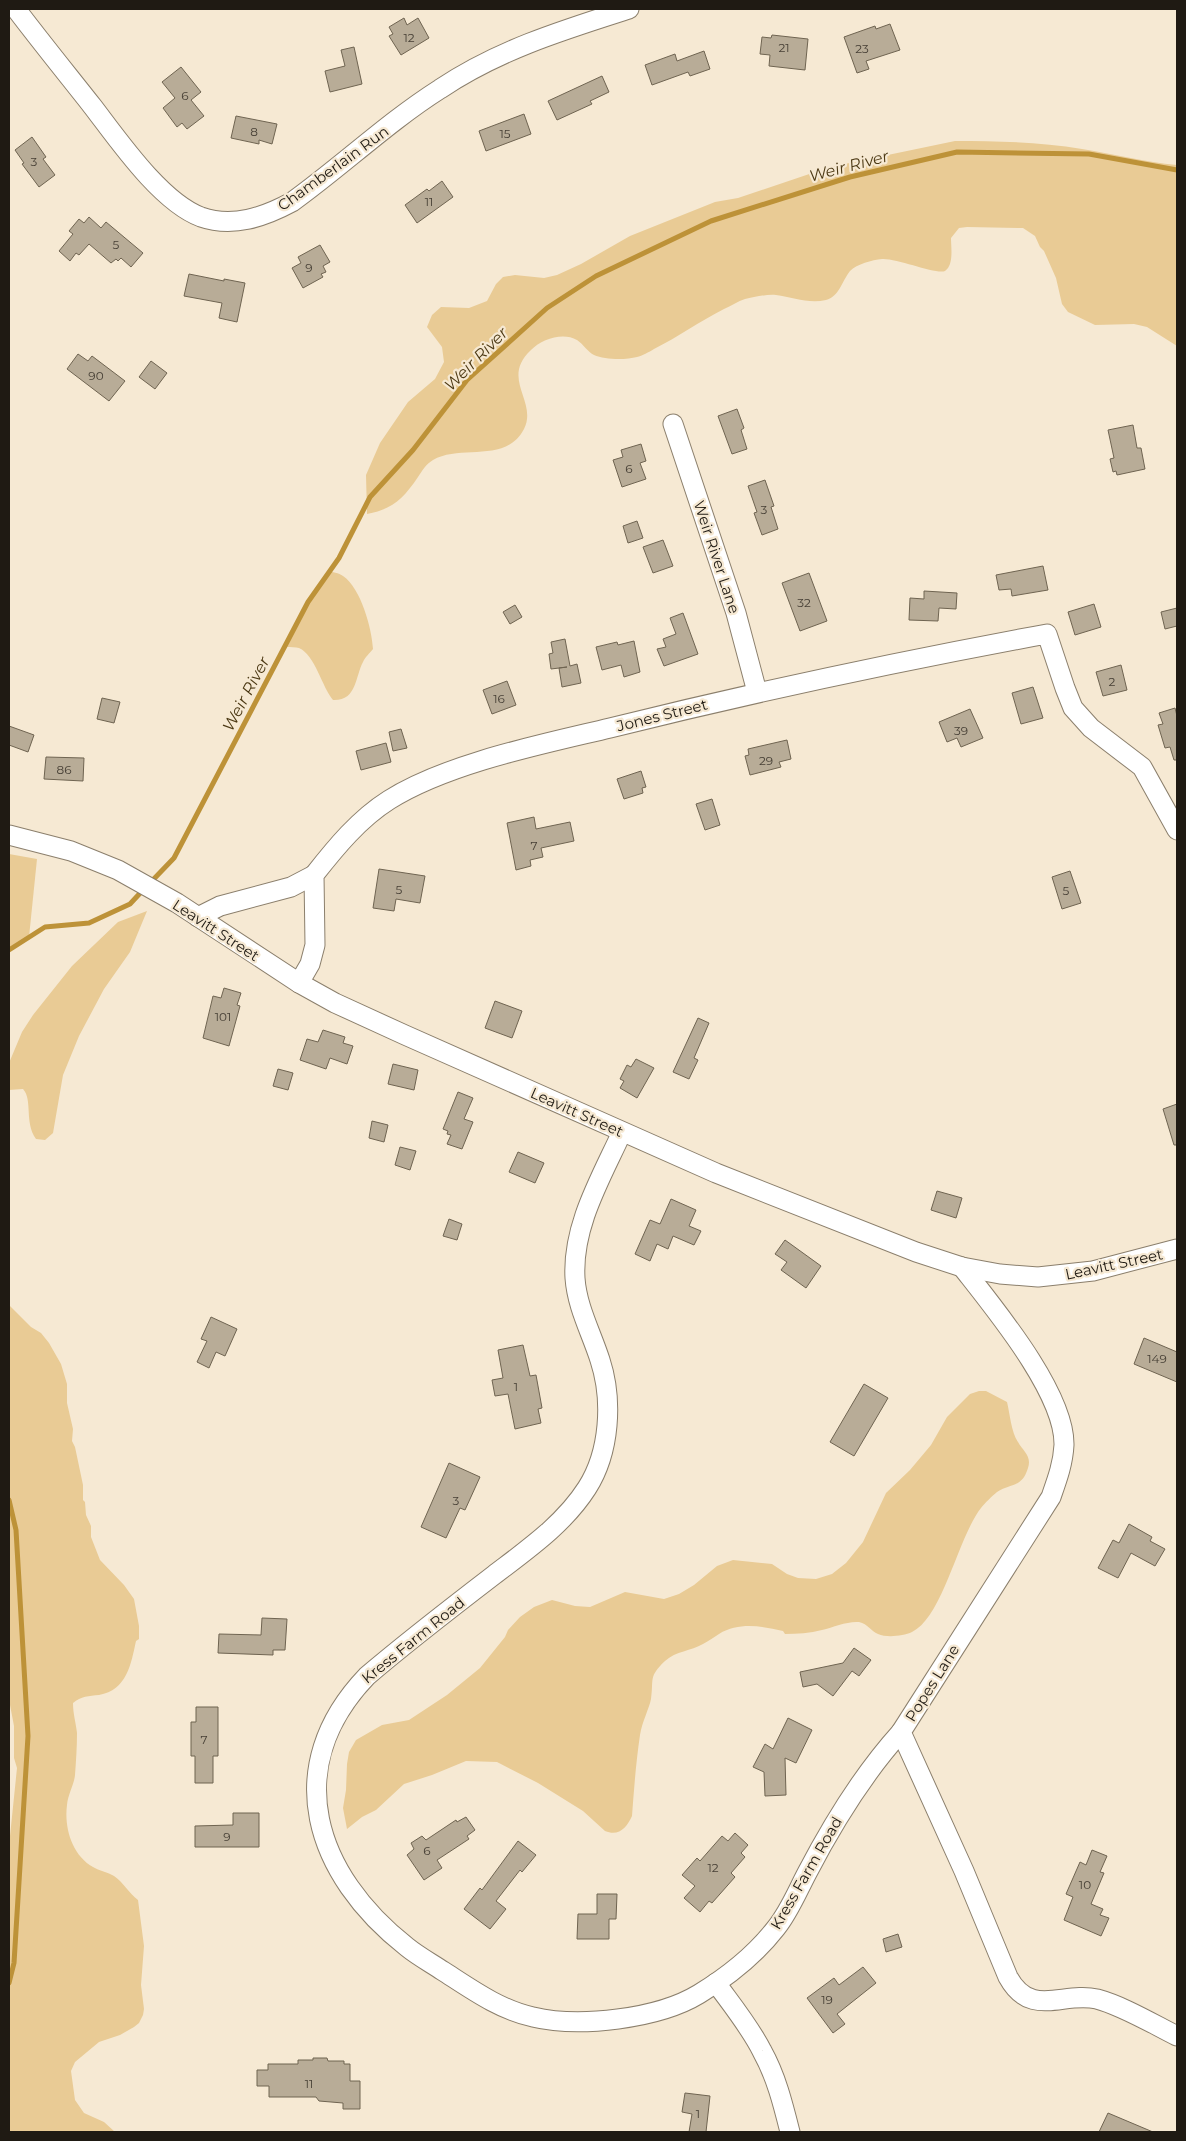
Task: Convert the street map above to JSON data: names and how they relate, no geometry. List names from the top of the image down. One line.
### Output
{"streets":{"street":["Chamberlain Run","Weir River Lane","Jones Street","Leavitt Street","Kress Farm Road","Popes Lane"]},"crossings":[["Weir River Lane","Jones Street"],["Jones Street","Leavitt Street"],["Leavitt Street","Kress Farm Road"],["Leavitt Street","Popes Lane"],["Kress Farm Road","Popes Lane"]],"water":["Weir River"],"house_numbers":["12","21","23","6","8","15","3","11","5","9","90","6","3","32","2","16","39","29","86","7","5","5","101","149","1","3","7","9","6","12","10","19","11","1"]}
